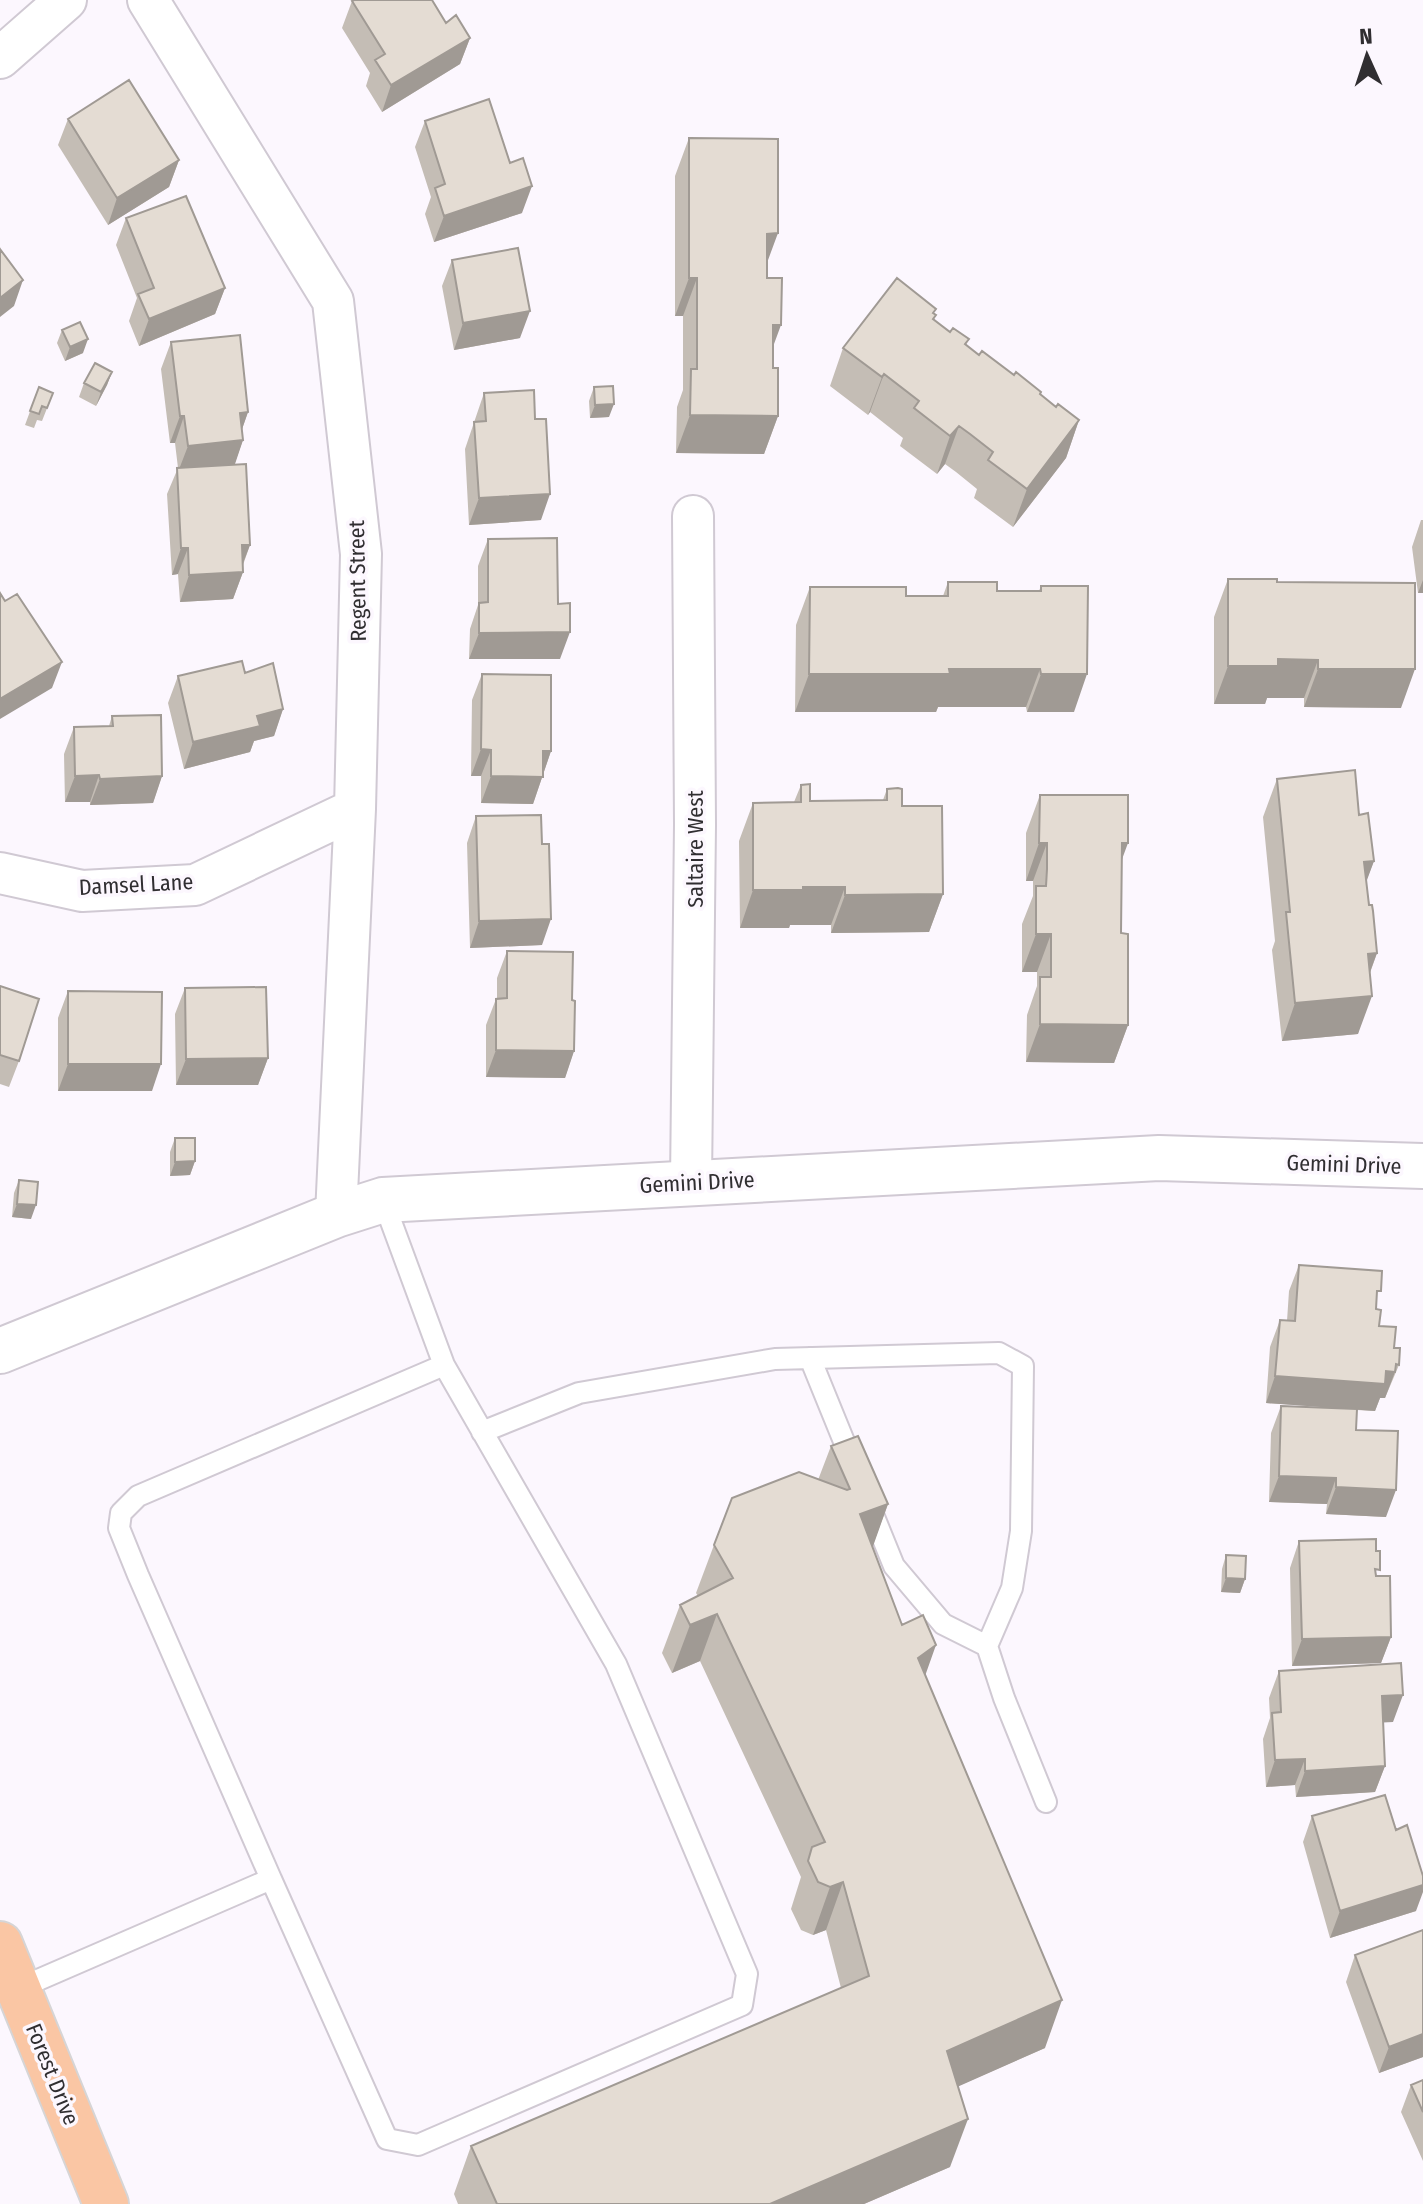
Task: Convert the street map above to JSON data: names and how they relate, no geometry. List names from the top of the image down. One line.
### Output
{"streets":{"main road":["Forest Drive"],"street":["Regent Street","Saltaire West","Damsel Lane","Gemini Drive"]},"crossings":[["Regent Street","Damsel Lane"],["Regent Street","Gemini Drive"],["Saltaire West","Gemini Drive"]],"north":"top"}
